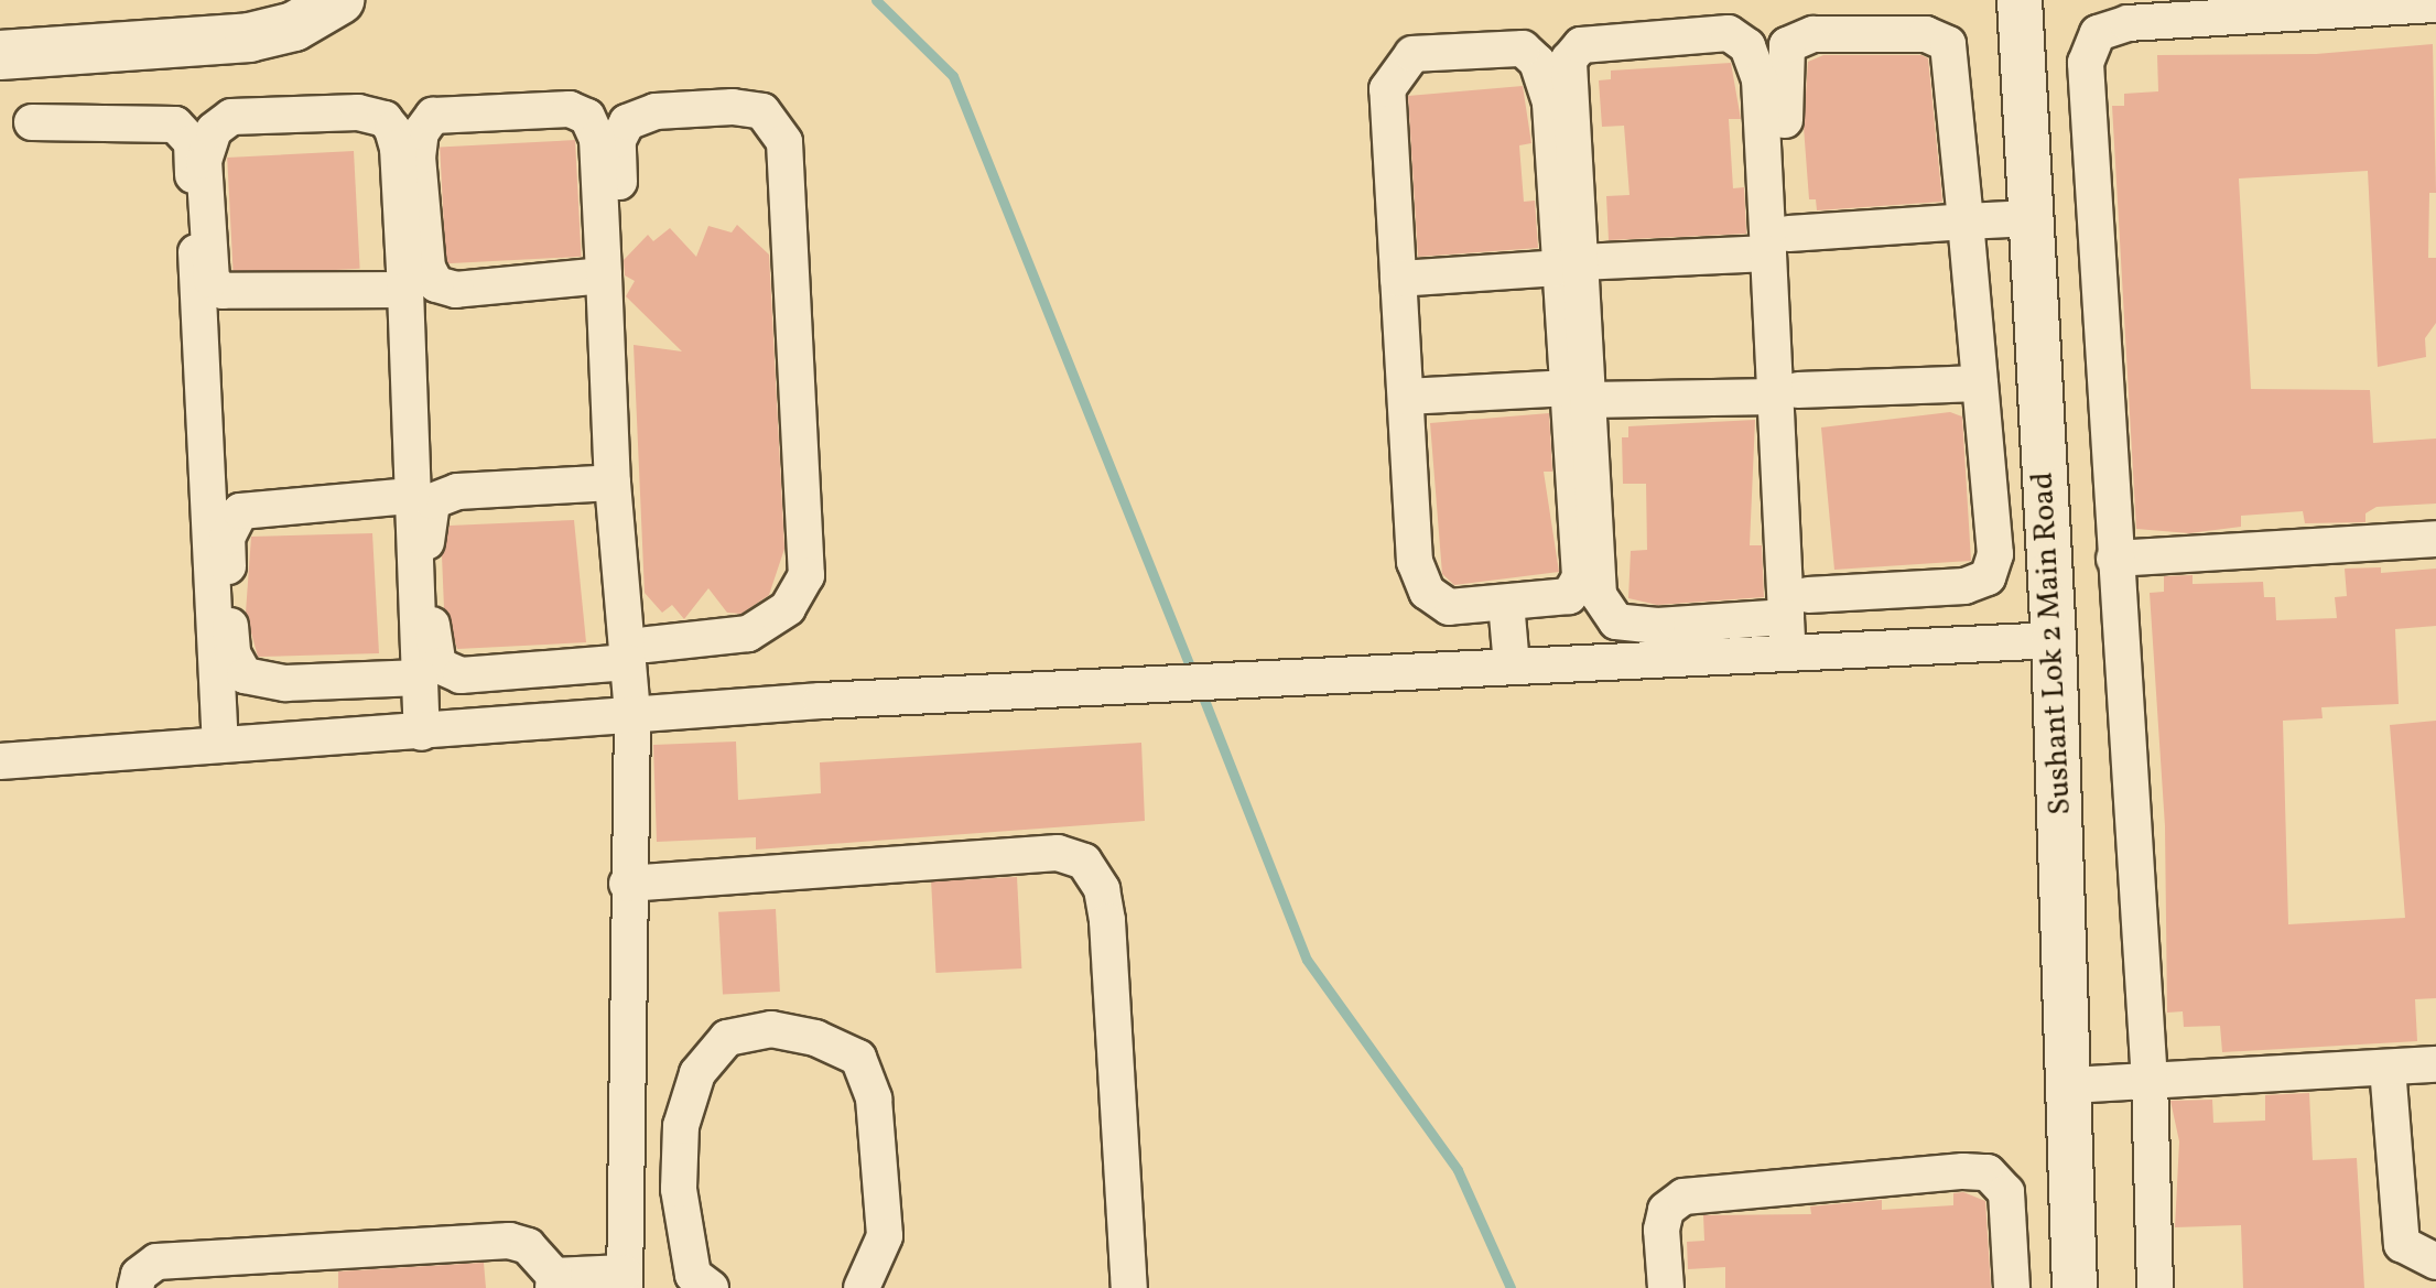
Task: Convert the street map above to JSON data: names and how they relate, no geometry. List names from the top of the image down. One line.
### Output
{"streets":{"street":["Sushant Lok 2 Main Road"]}}
